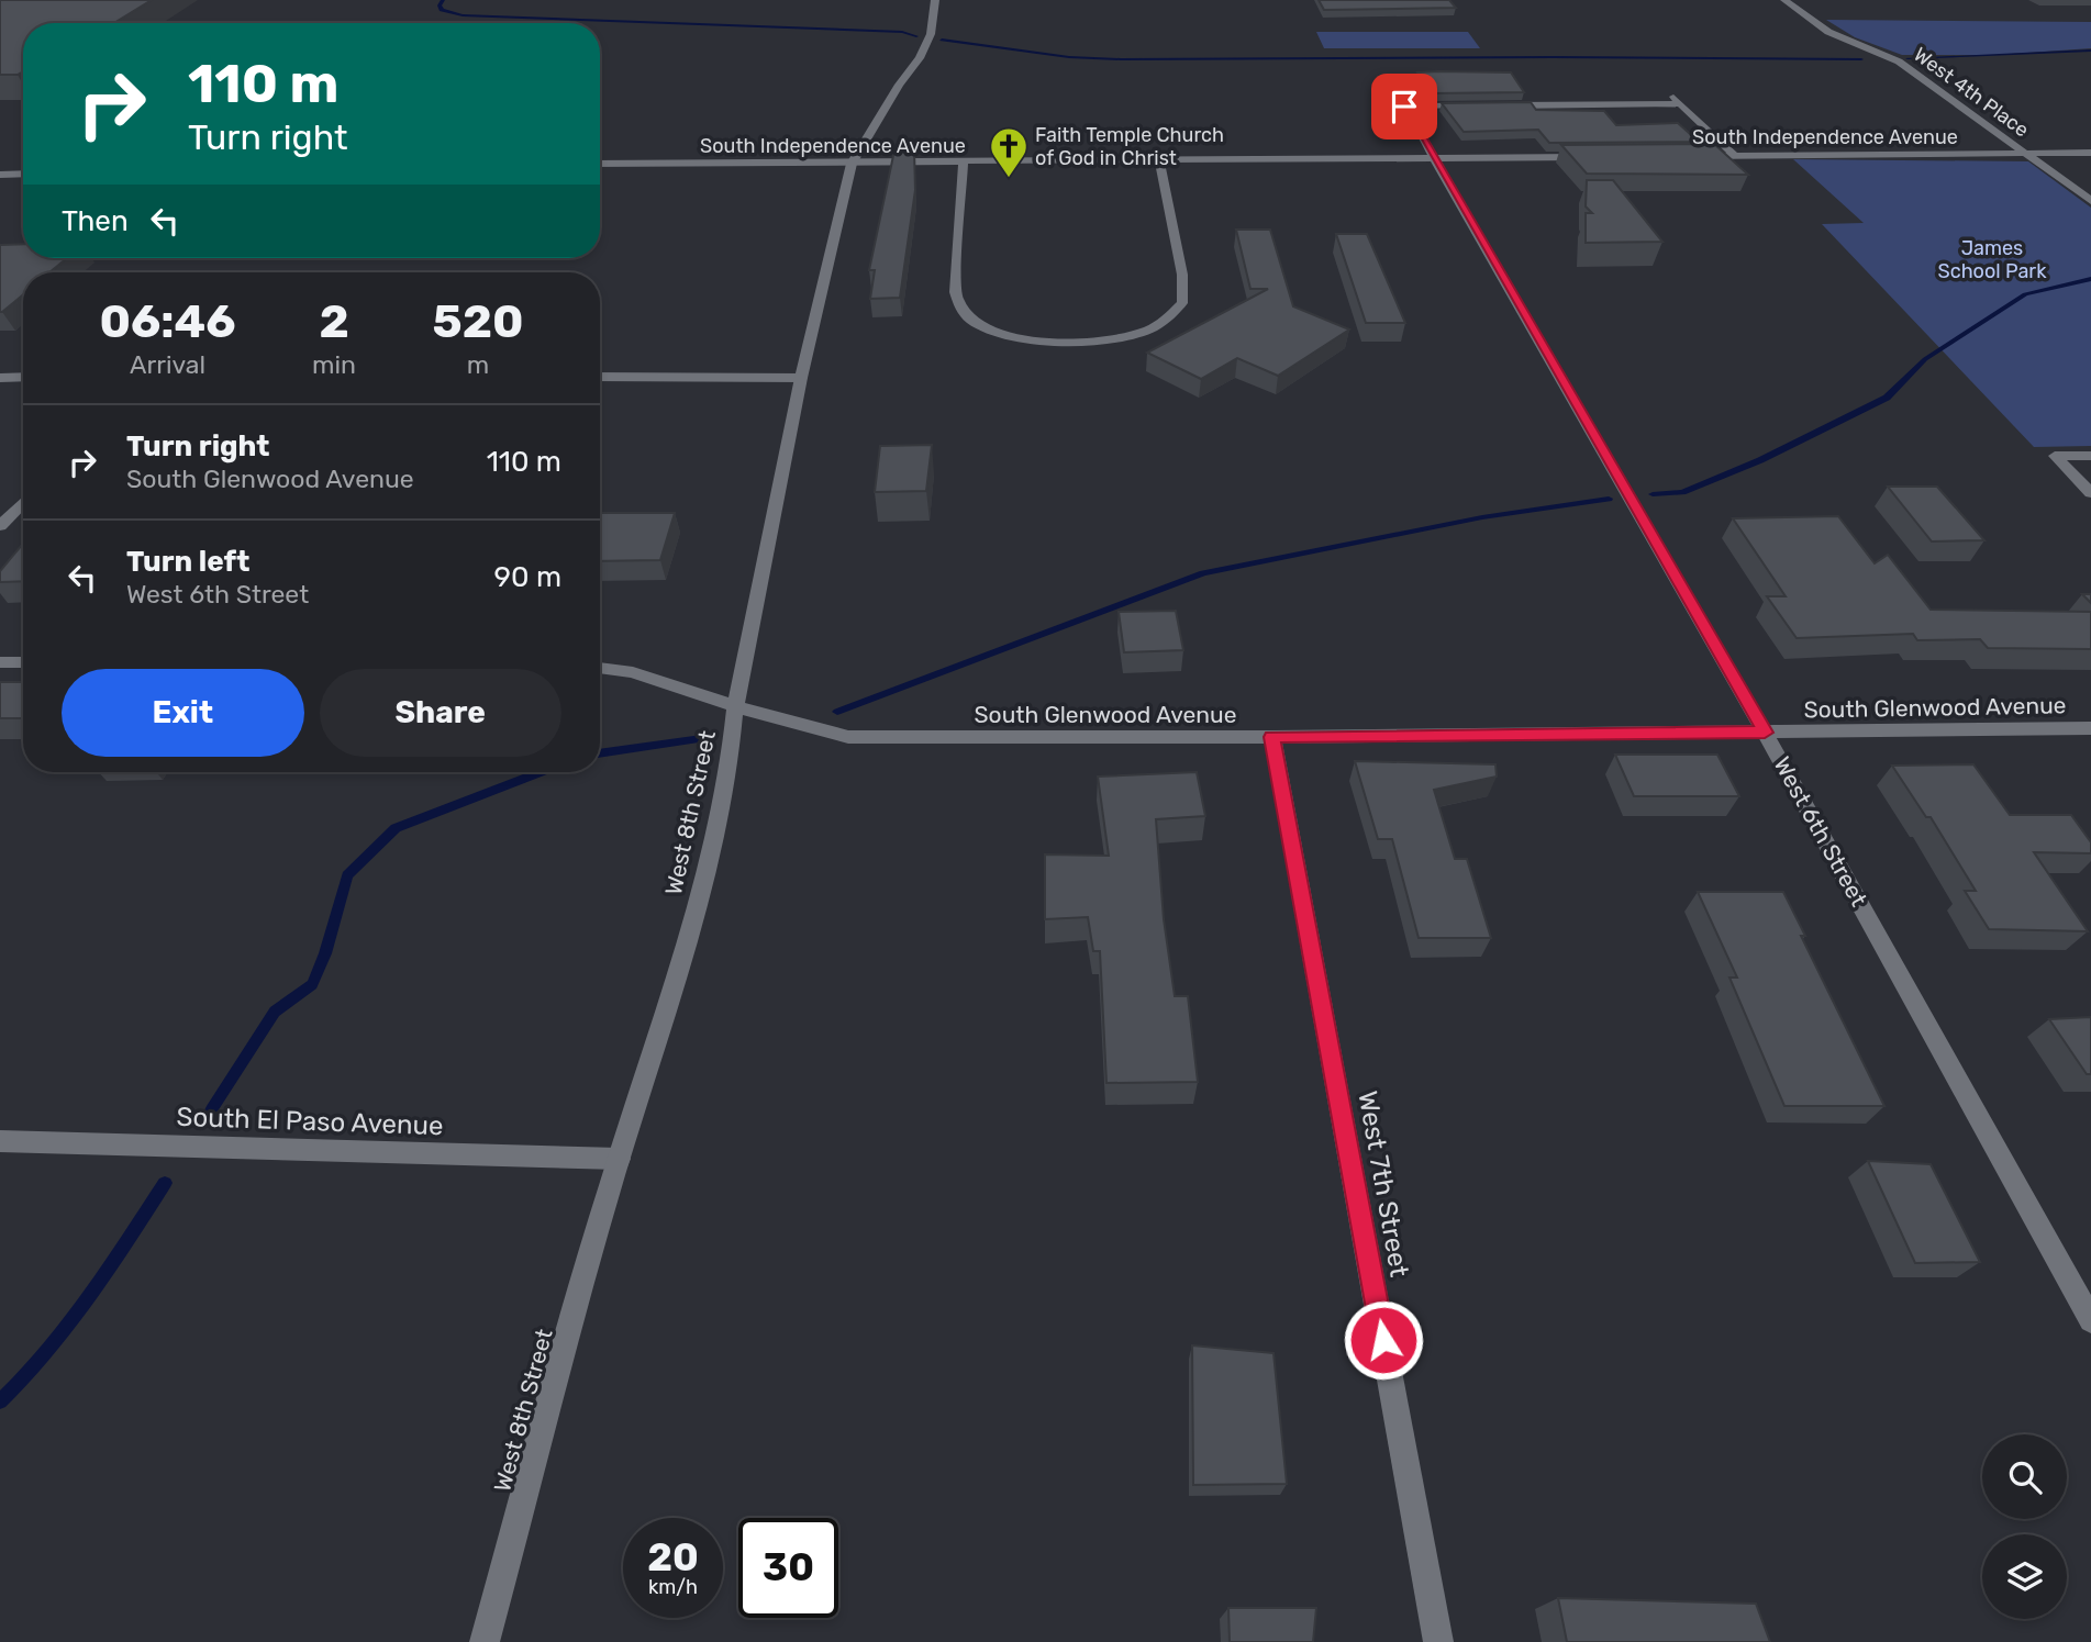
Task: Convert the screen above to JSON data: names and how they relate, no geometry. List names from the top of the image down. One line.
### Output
{"streets":{"street":["West 4th Place","South Independence Avenue","South Glenwood Avenue","West 8th Street","West 6th Street","South El Paso Avenue","West 7th Street"]},"crossings":[["West 4th Place","South Independence Avenue"],["South Independence Avenue","West 8th Street"],["South Independence Avenue","West 6th Street"],["South Glenwood Avenue","West 8th Street"],["South Glenwood Avenue","West 6th Street"],["South Glenwood Avenue","West 7th Street"],["West 8th Street","South El Paso Avenue"]],"parks":["James School Park"],"places":{"church":["Faith Temple Church of God in Christ"]},"page":{"turn":["110 m","Turn right"],"then":"Then","eta":["06:46","Arrival","2","min","520","m"],"list":[{"name":"Turn right","note":"South Glenwood Avenue","value":"110 m"},{"name":"Turn left","note":"West 6th Street","value":"90 m"}],"buttons":["Exit","Share"],"speed":"20 km/h","limit":"30"}}
